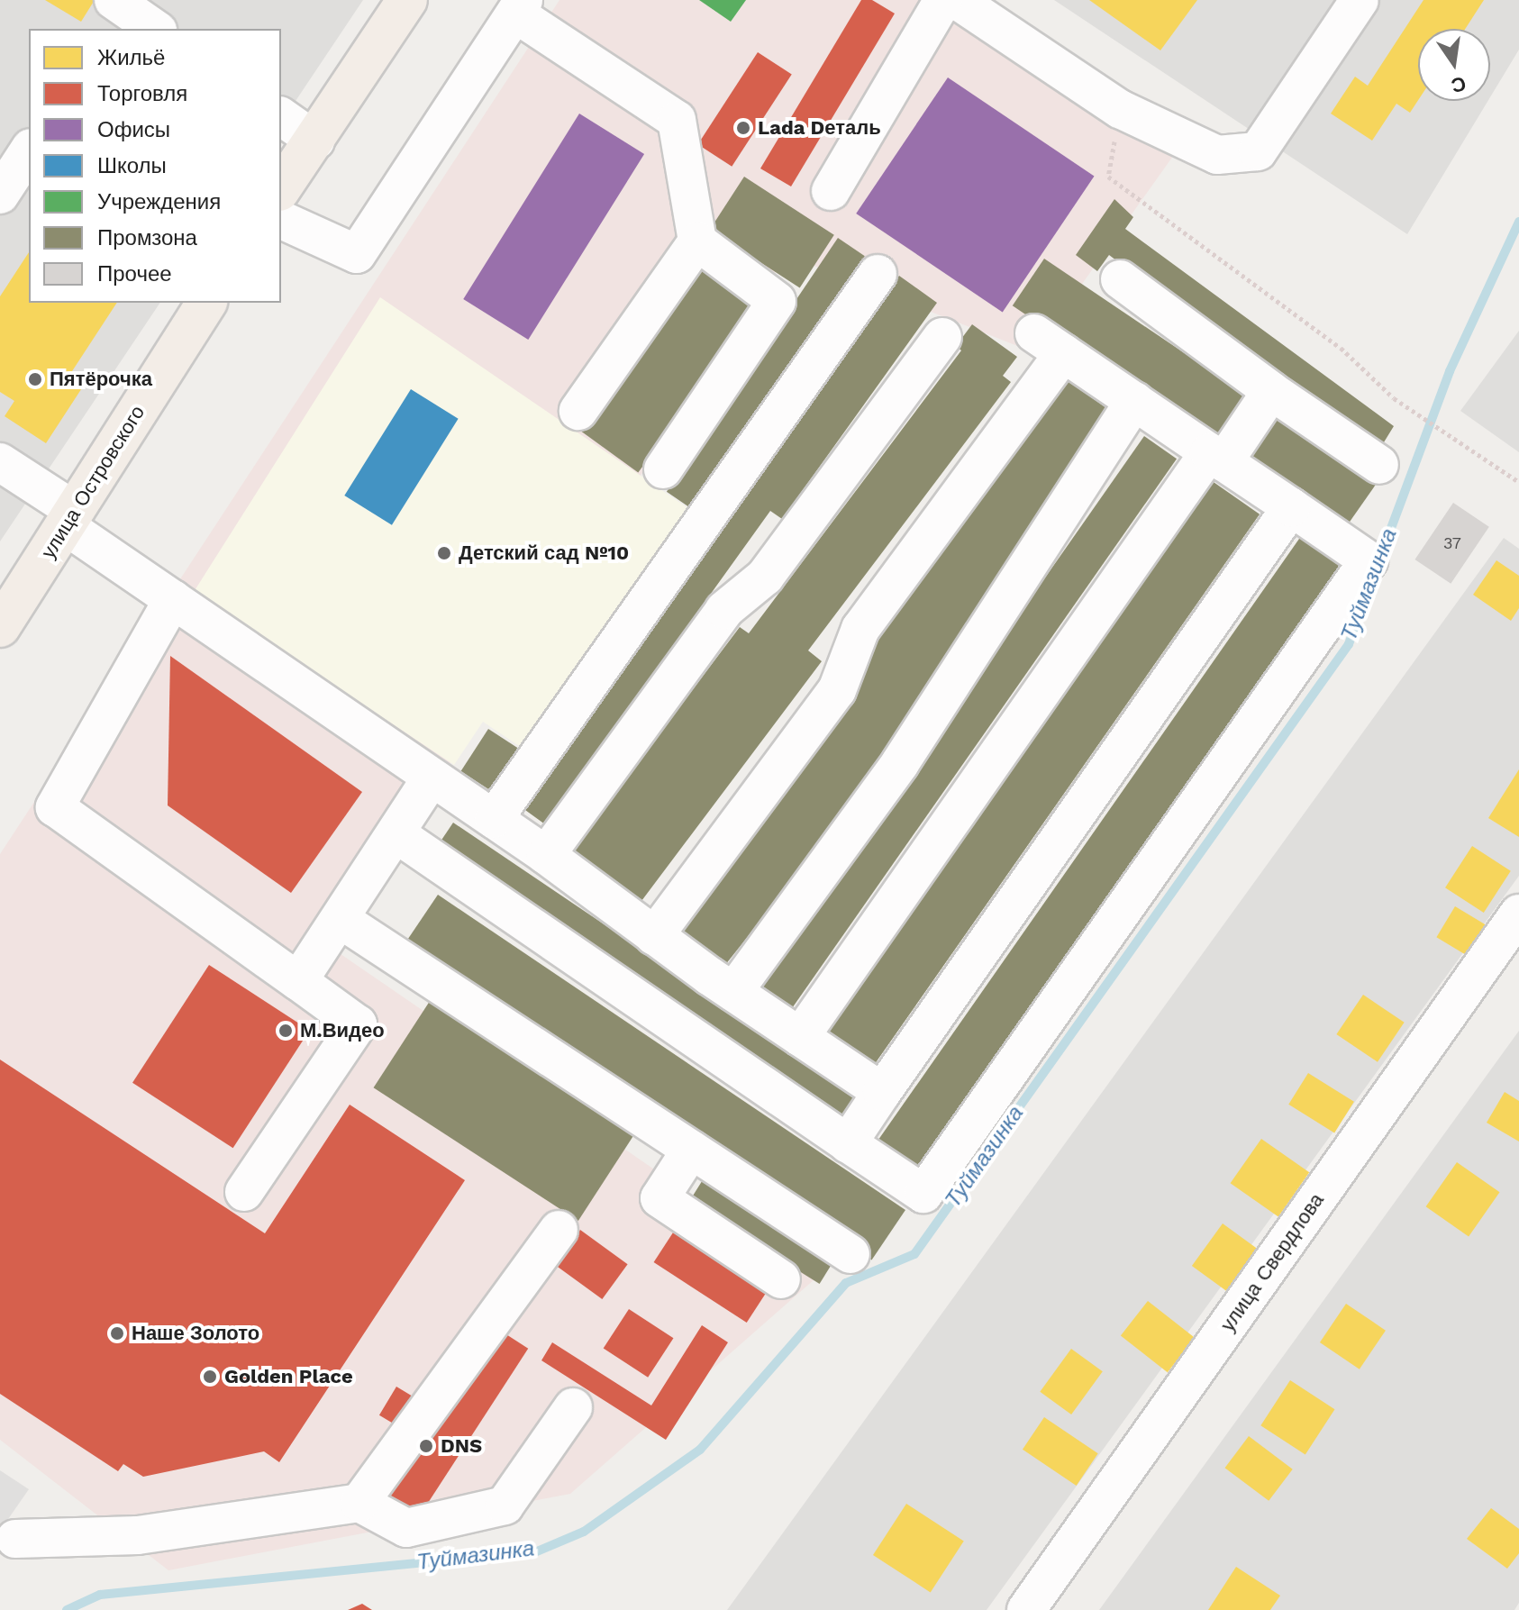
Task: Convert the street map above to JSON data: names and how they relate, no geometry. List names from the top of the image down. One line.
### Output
{"streets":{"main road":["улица Островского"],"street":["улица Свердлова"]},"water":["Туймазинка"],"places":["Lada Dеталь","Пятёрочка","Детский сад №10","М.Видео","Наше Золото","Golden Place","DNS"],"house_numbers":["37"],"legend":["Жильё","Торговля","Офисы","Школы","Учреждения","Промзона","Прочее"],"north":"bottom"}
